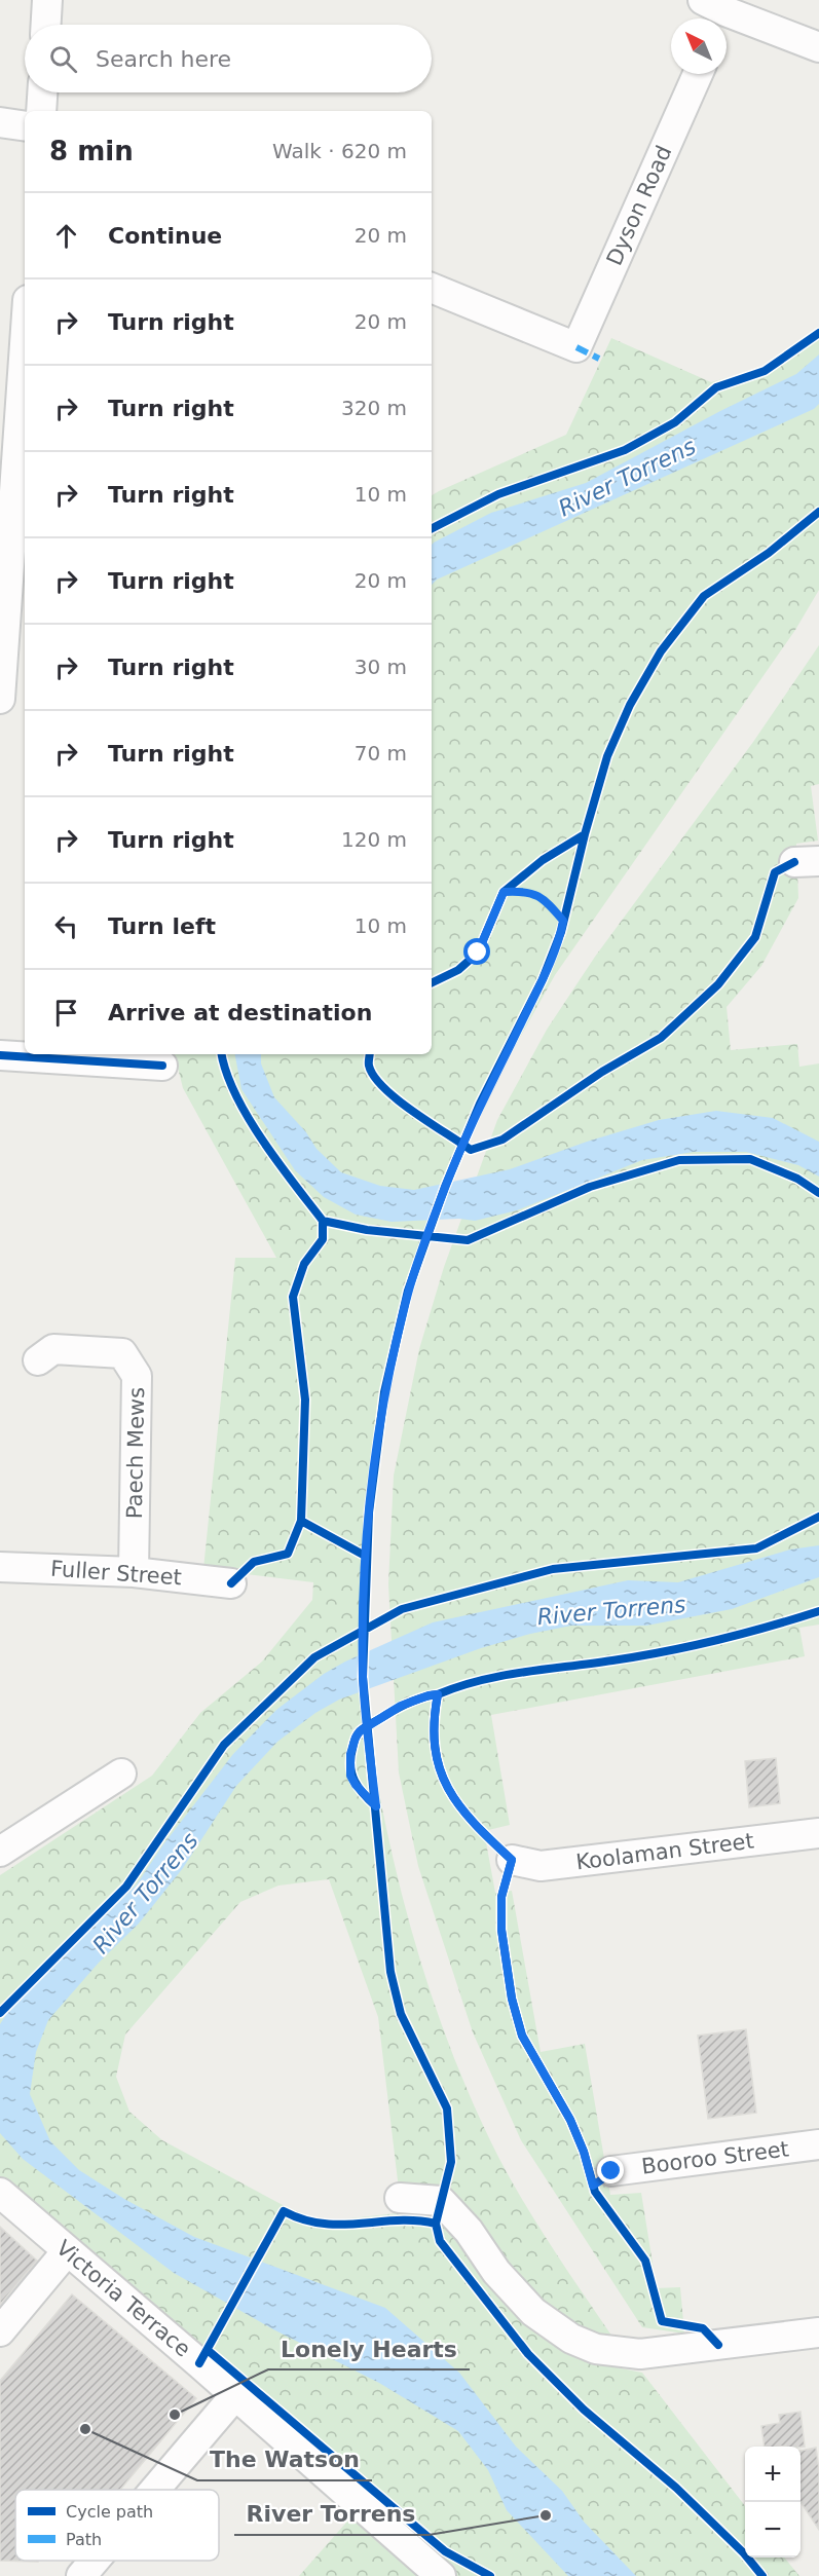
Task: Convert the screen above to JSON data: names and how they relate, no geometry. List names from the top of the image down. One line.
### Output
{"streets":{"street":["Dyson Road","Paech Mews","Fuller Street","Koolaman Street","Booroo Street","Victoria Terrace"]},"crossings":[["Paech Mews","Fuller Street"]],"water":["River Torrens"],"places":["Lonely Hearts","The Watson","River Torrens"],"legend":["Cycle path","Path"],"north":"top left","page":{"search":"Search here","heading":["8 min","Walk · 620 m"],"list":[["Continue","20 m"],["Turn right","20 m"],["Turn right","320 m"],["Turn right","10 m"],["Turn right","20 m"],["Turn right","30 m"],["Turn right","70 m"],["Turn right","120 m"],["Turn left","10 m"],"Arrive at destination"],"map_buttons":["+","−"]}}
